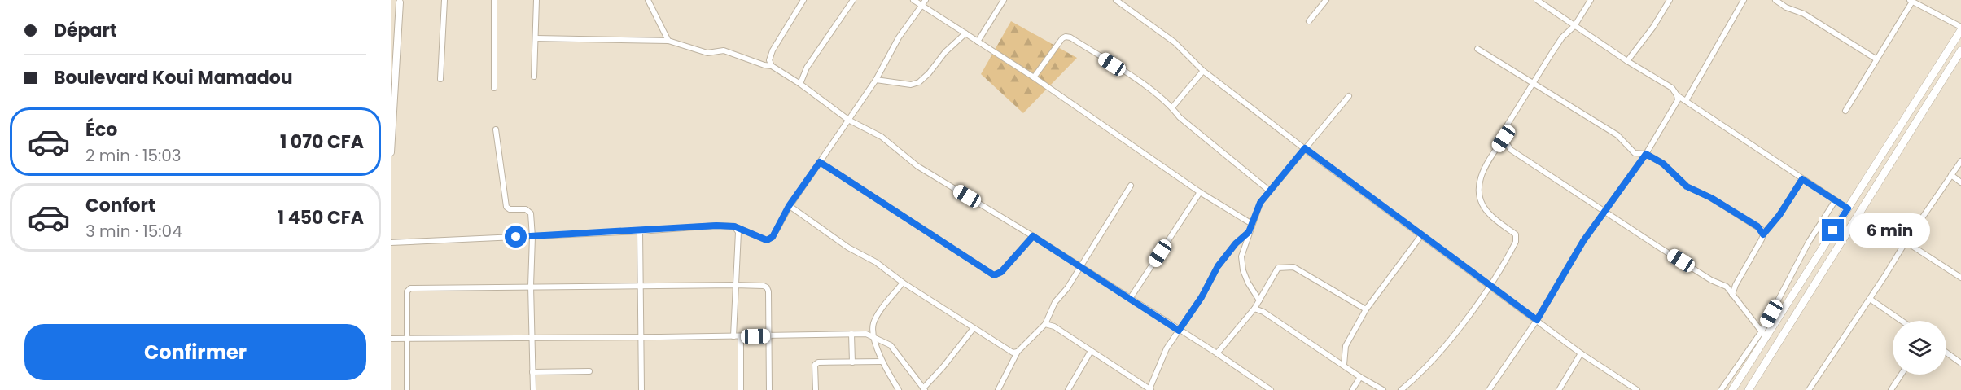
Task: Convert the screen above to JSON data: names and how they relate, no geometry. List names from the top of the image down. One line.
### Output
{"page":{"banner":["Départ","Boulevard Koui Mamadou"],"list":[{"name":"Éco","note":"2 min · 15:03","value":"1 070 CFA"},{"name":"Confort","note":"3 min · 15:04","value":"1 450 CFA"}],"bubble":"6 min","buttons":"Confirmer"}}
